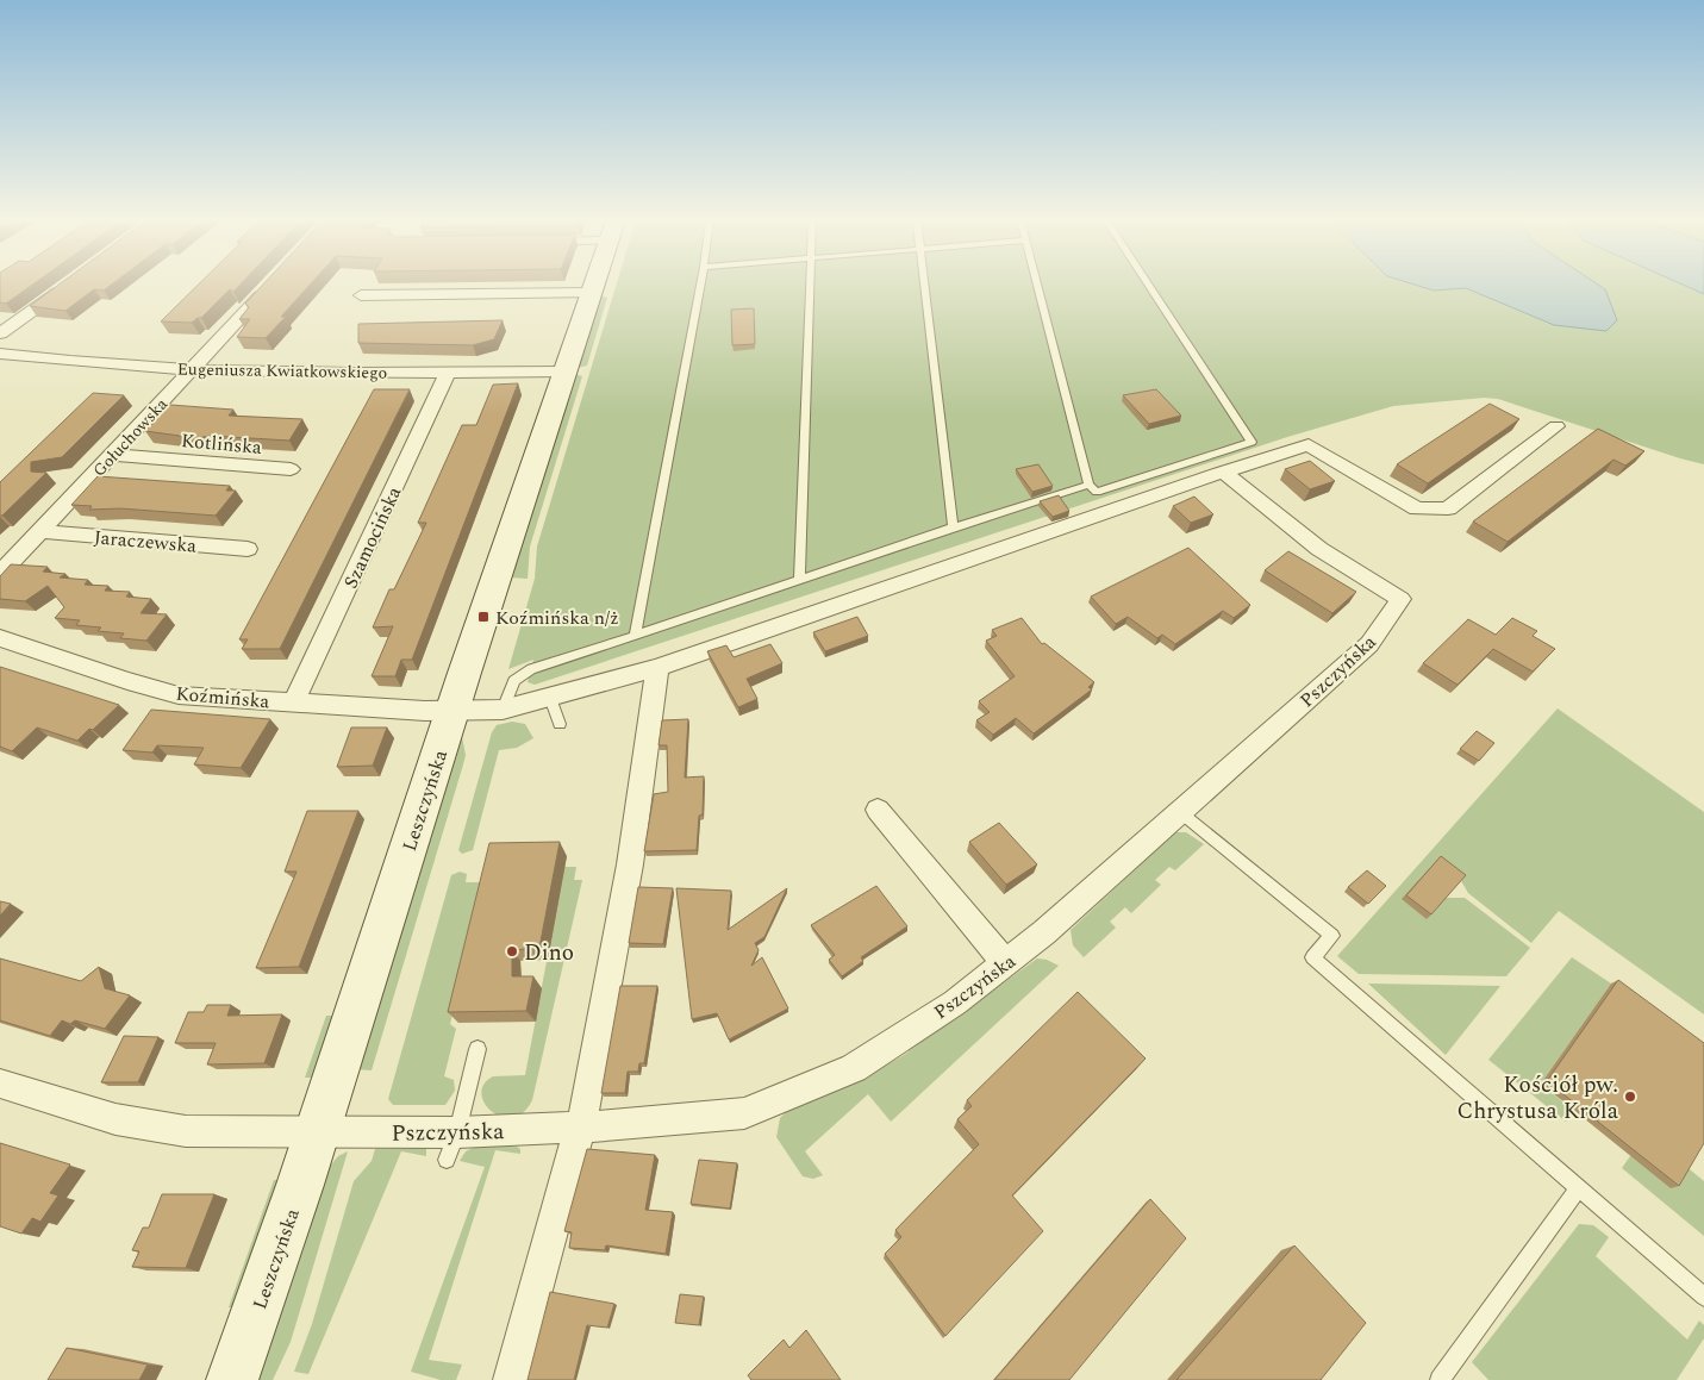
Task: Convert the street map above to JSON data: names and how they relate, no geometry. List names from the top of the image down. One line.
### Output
{"streets":{"street":["Eugeniusza Kwiatkowskiego","Gołuchowska","Kotlińska","Szamocińska","Jaraczewska","Pszczyńska","Koźmińska","Leszczyńska"]},"crossings":[["Eugeniusza Kwiatkowskiego","Gołuchowska"],["Eugeniusza Kwiatkowskiego","Szamocińska"],["Eugeniusza Kwiatkowskiego","Leszczyńska"],["Gołuchowska","Kotlińska"],["Gołuchowska","Jaraczewska"],["Szamocińska","Koźmińska"],["Pszczyńska","Leszczyńska"],["Koźmińska","Leszczyńska"]],"places":{"transit":["Koźmińska n/ż"],"other":["Dino","Kościół pw. Chrystusa Króla"]}}
